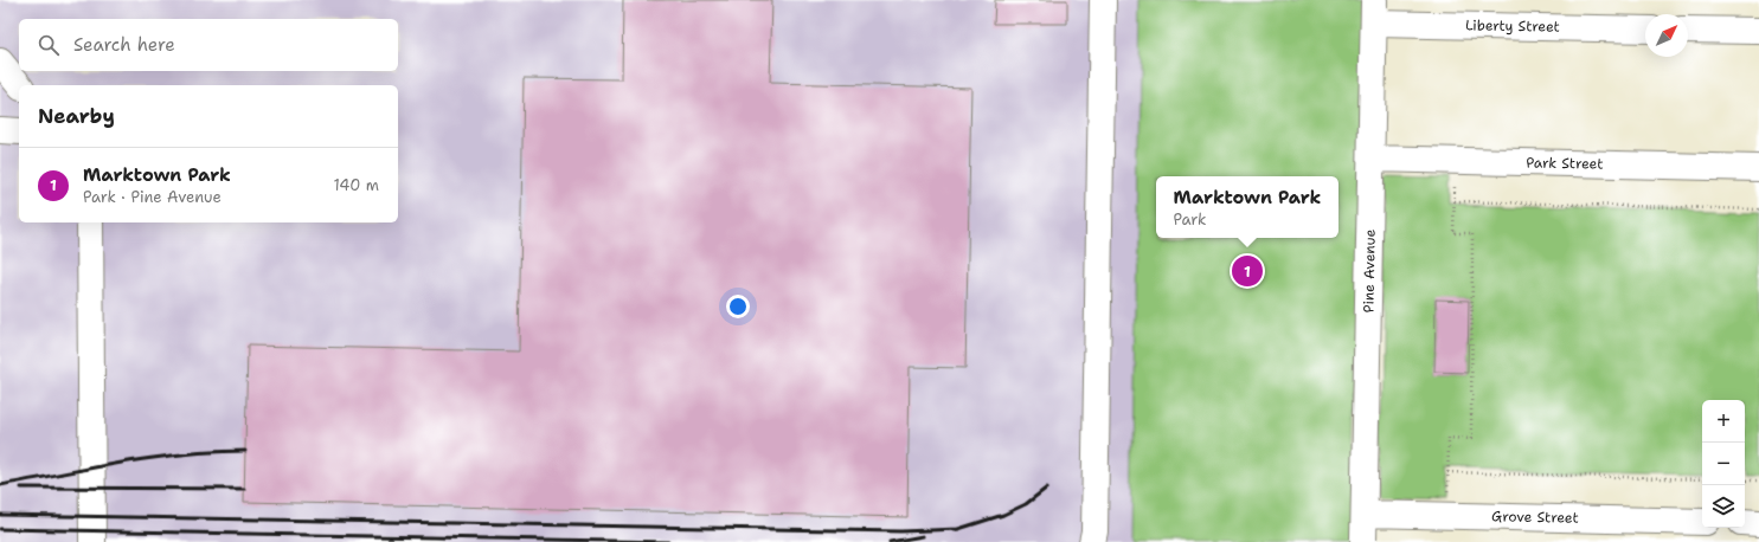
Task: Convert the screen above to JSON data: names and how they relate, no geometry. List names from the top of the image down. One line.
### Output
{"streets":{"street":["Liberty Street","Park Street","Pine Avenue","Grove Street"]},"crossings":[["Liberty Street","Pine Avenue"],["Park Street","Pine Avenue"],["Pine Avenue","Grove Street"]],"north":"top right","page":{"search":"Search here","heading":"Nearby","list":[{"mark":"1","name":"Marktown Park","note":"Park · Pine Avenue","value":"140 m"}],"popup":["Marktown Park","Park"],"pins":"1","map_buttons":["+","−"]}}
